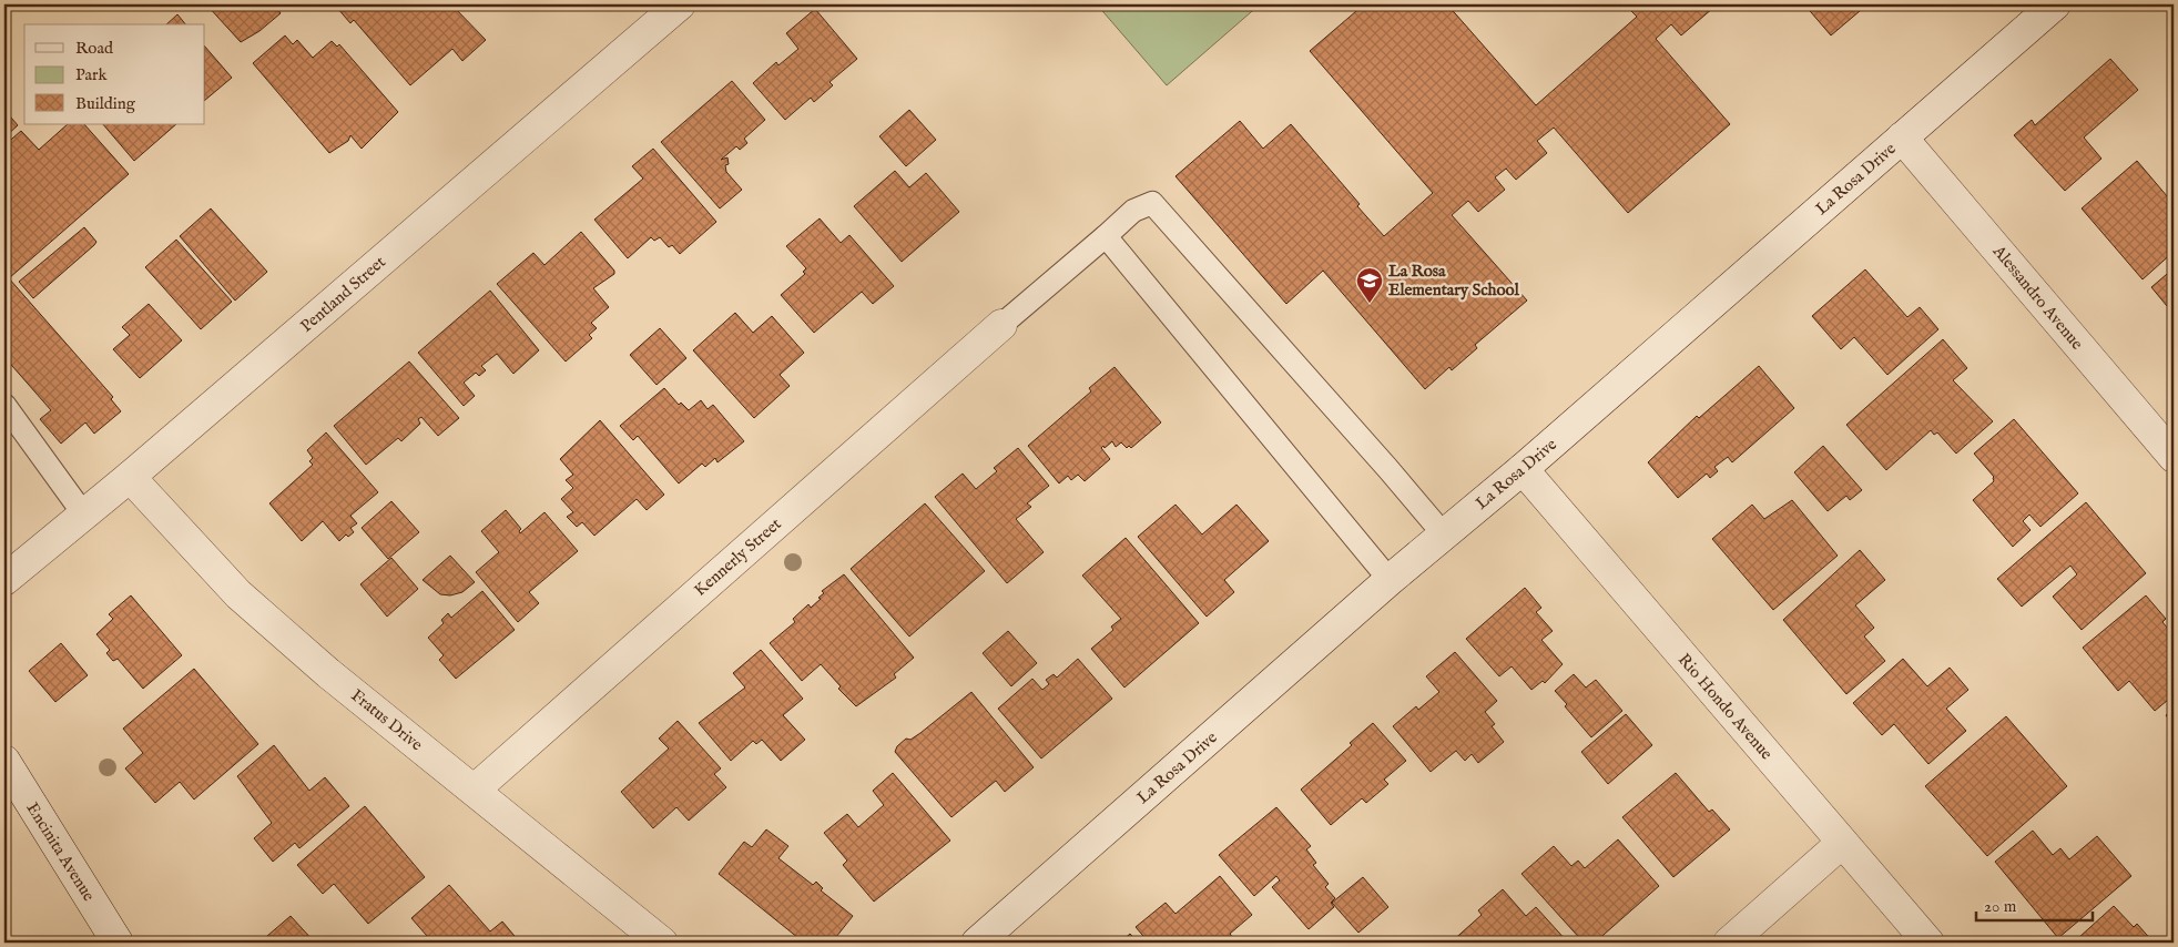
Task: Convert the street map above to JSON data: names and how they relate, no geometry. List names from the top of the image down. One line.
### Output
{"streets":{"street":["La Rosa Drive","Pentland Street","Alessandro Avenue","Kennerly Street","Rio Hondo Avenue","Fratus Drive","Encinita Avenue"]},"crossings":[["La Rosa Drive","Alessandro Avenue"],["La Rosa Drive","Rio Hondo Avenue"],["Pentland Street","Fratus Drive"],["Kennerly Street","Fratus Drive"]],"places":{"school or university":["La Rosa Elementary School"]},"legend":["Road","Park","Building"],"scale_bar":"20 m"}
